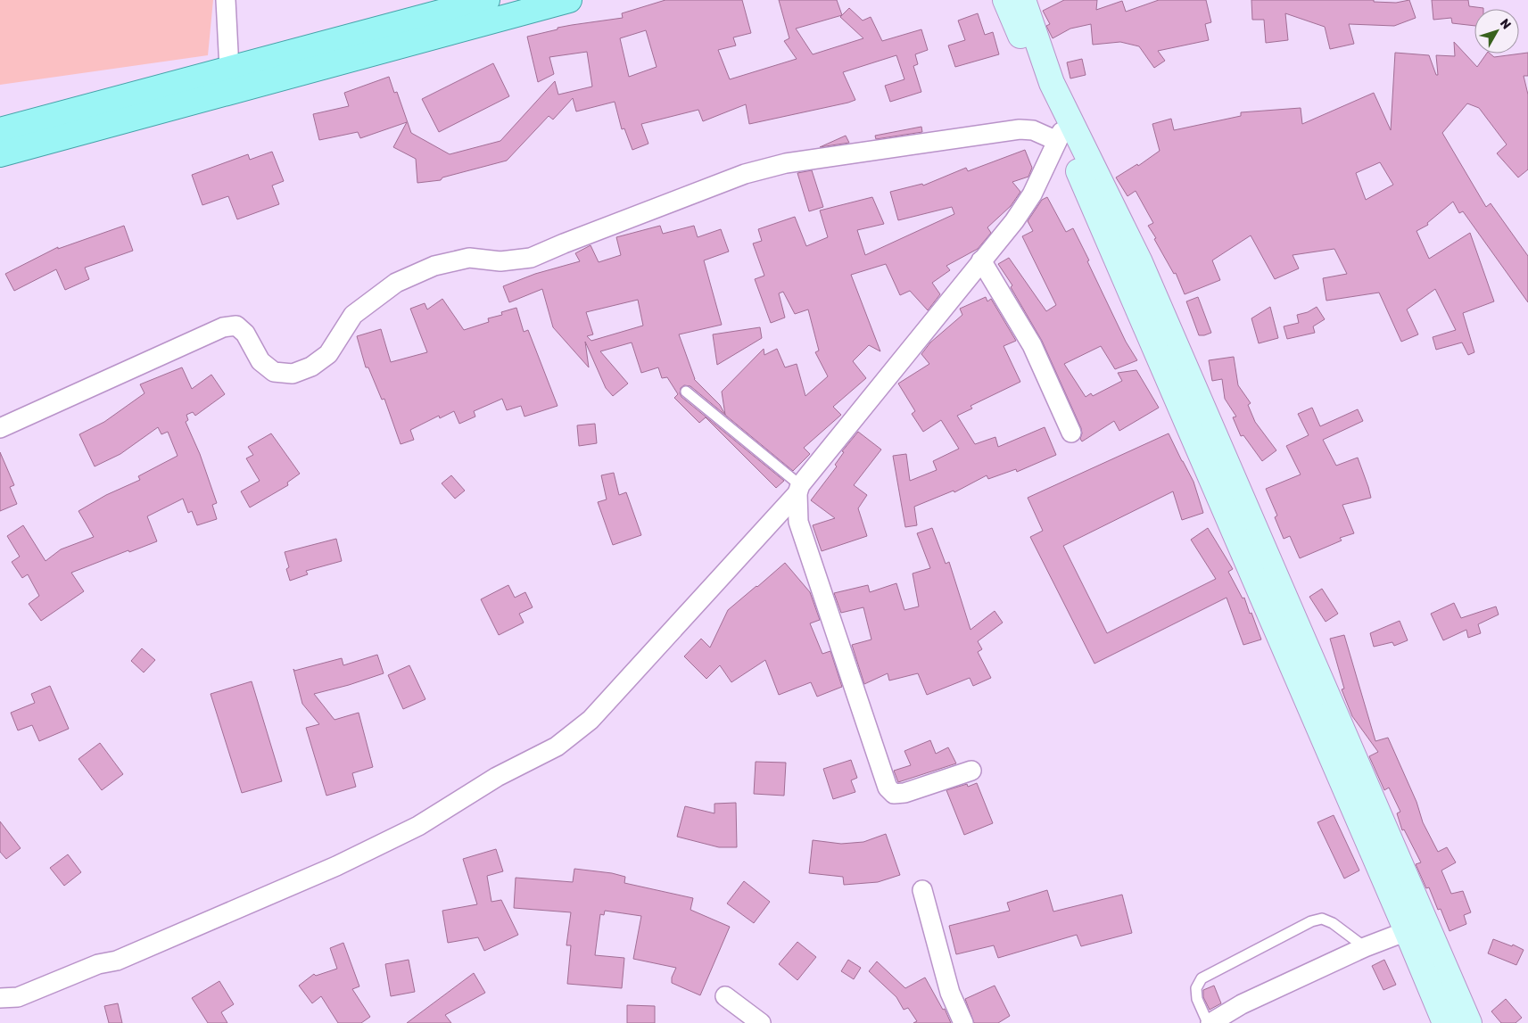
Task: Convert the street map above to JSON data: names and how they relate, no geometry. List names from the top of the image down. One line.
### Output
{"north":"top right"}
